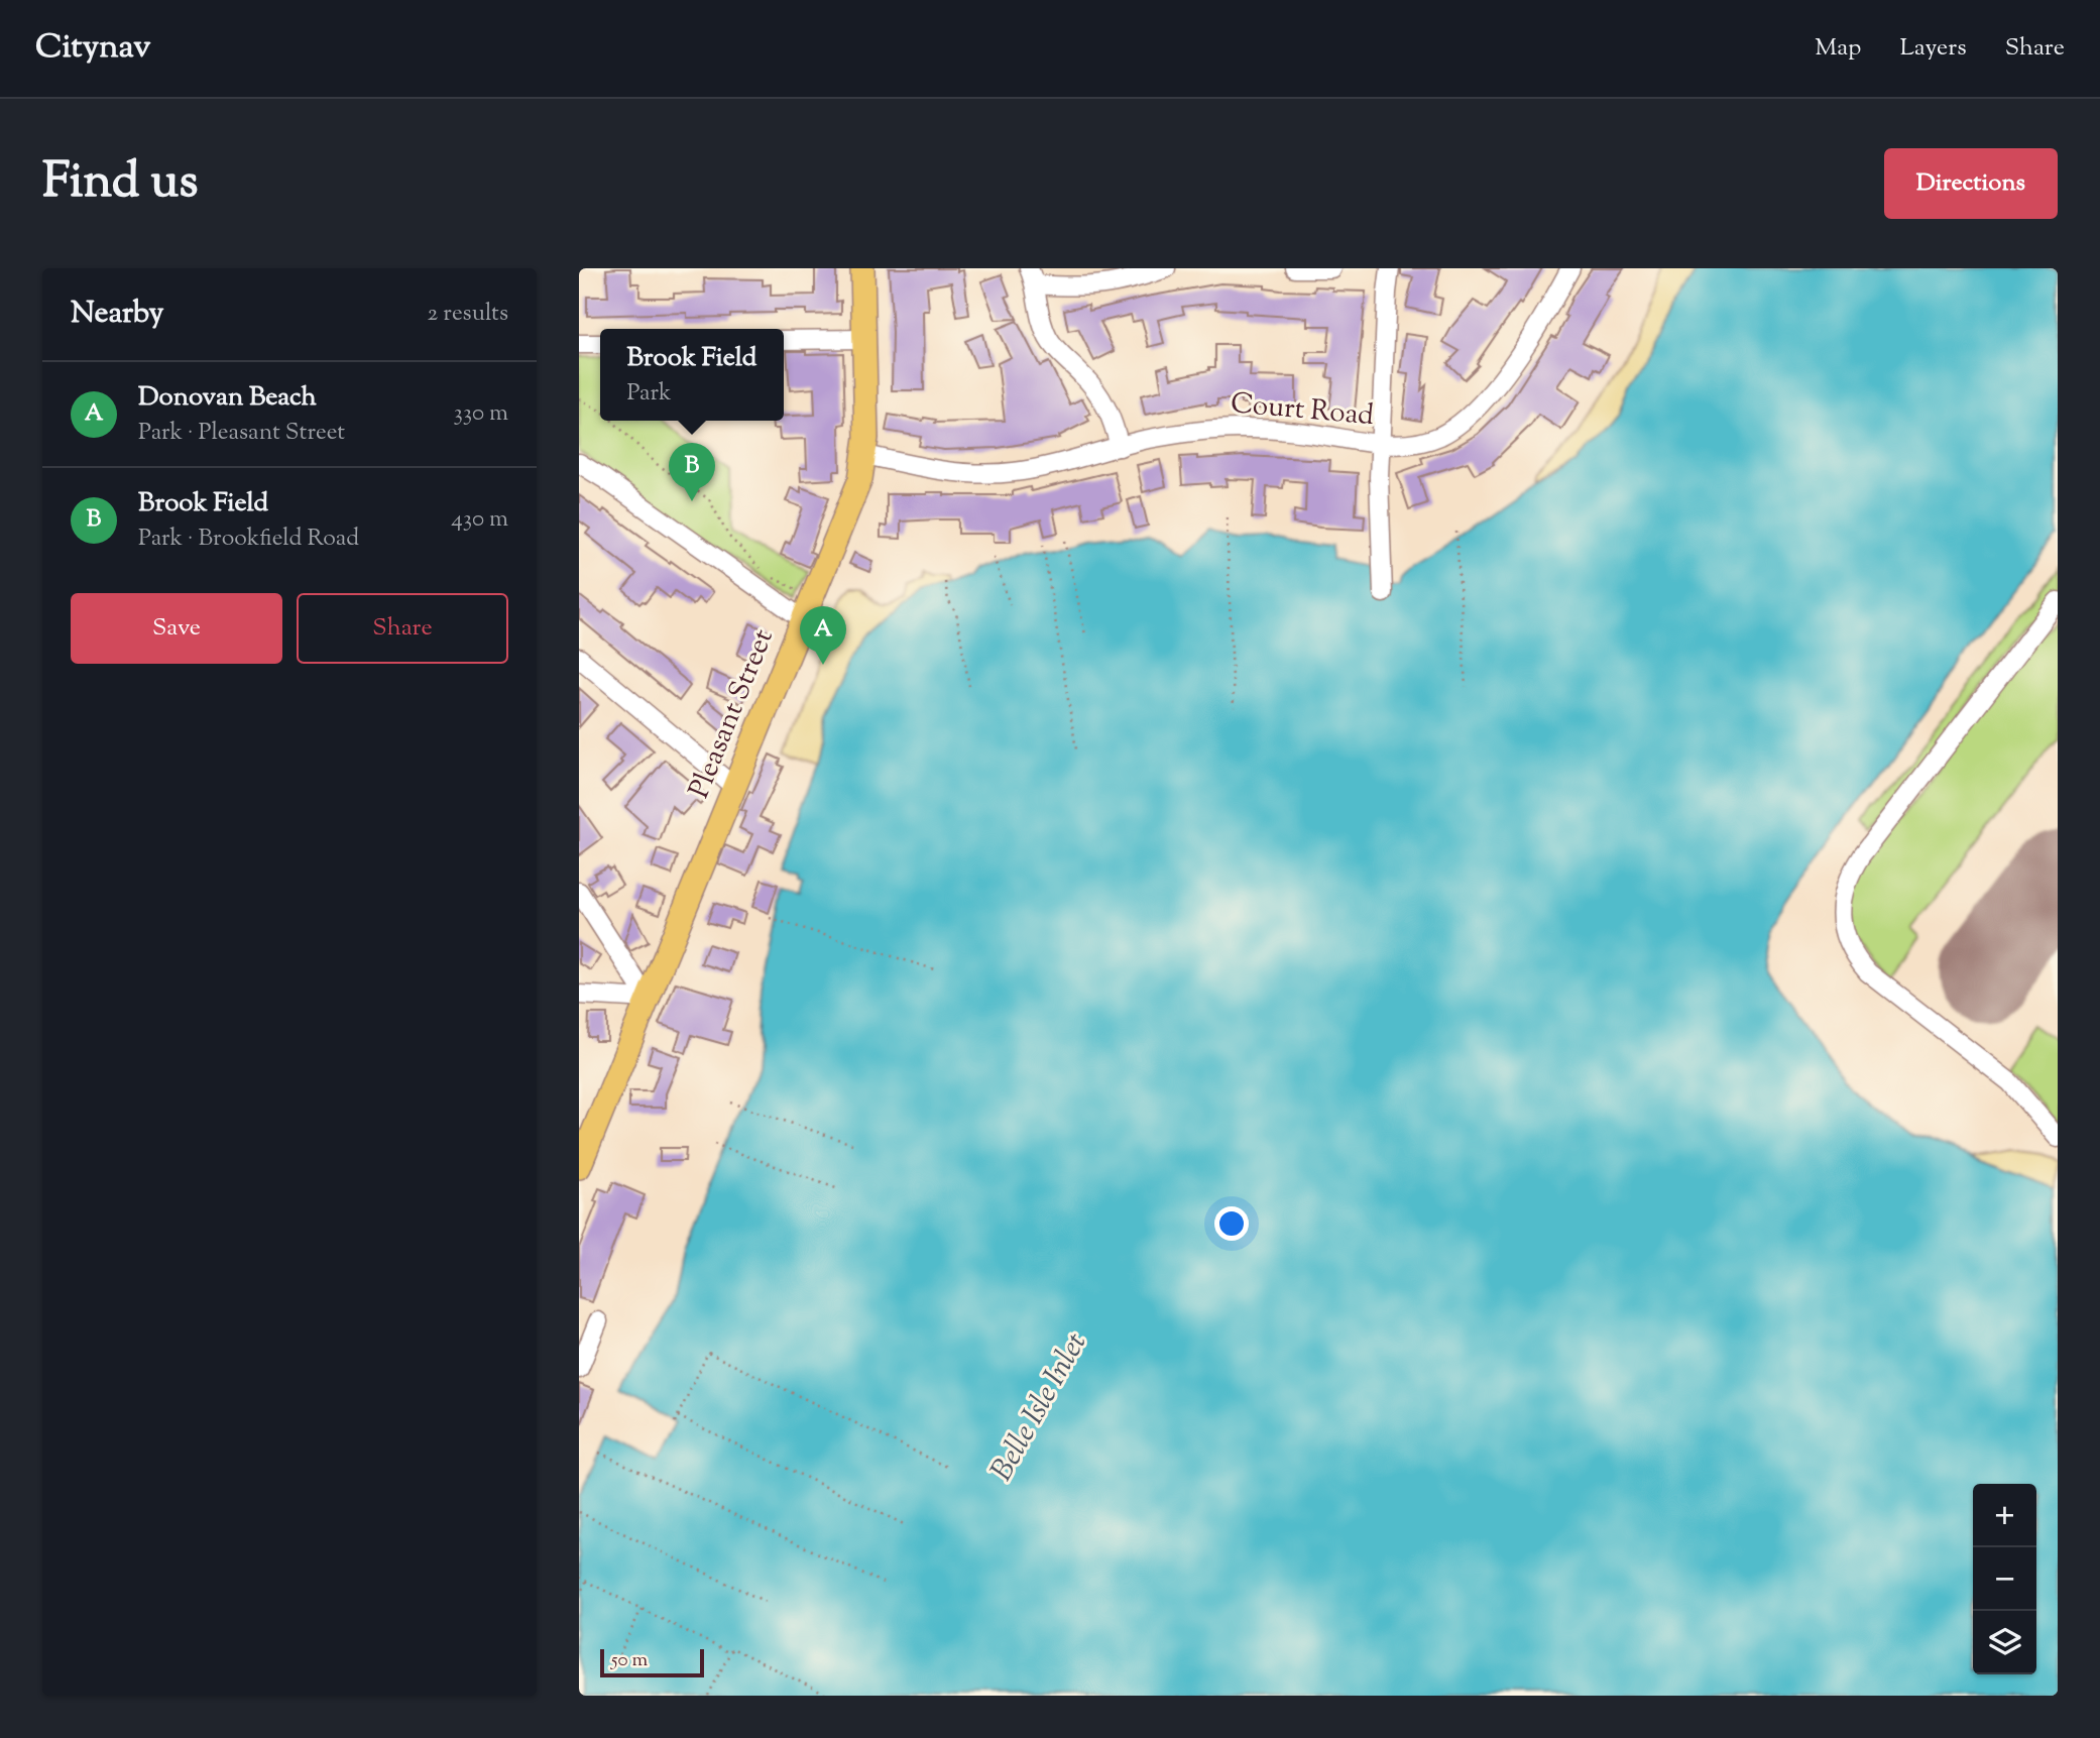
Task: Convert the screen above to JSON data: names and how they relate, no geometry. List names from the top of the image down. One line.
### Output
{"streets":{"main road":["Pleasant Street"],"street":["Court Road"]},"crossings":[["Court Road","Pleasant Street"]],"water":["Belle Isle Inlet"],"scale_bar":"50 m","page":{"header":"Citynav","nav":["Map","Layers","Share"],"title":"Find us","buttons":["Directions",["Save","Share"]],"heading":["Nearby","2 results"],"popup":["Brook Field","Park"],"list":[{"mark":"A","name":"Donovan Beach","note":"Park · Pleasant Street","value":"330 m"},{"mark":"B","name":"Brook Field","note":"Park · Brookfield Road","value":"430 m"}],"pins":["B","A"],"map_buttons":["+","−"],"scale":"50 m"}}
